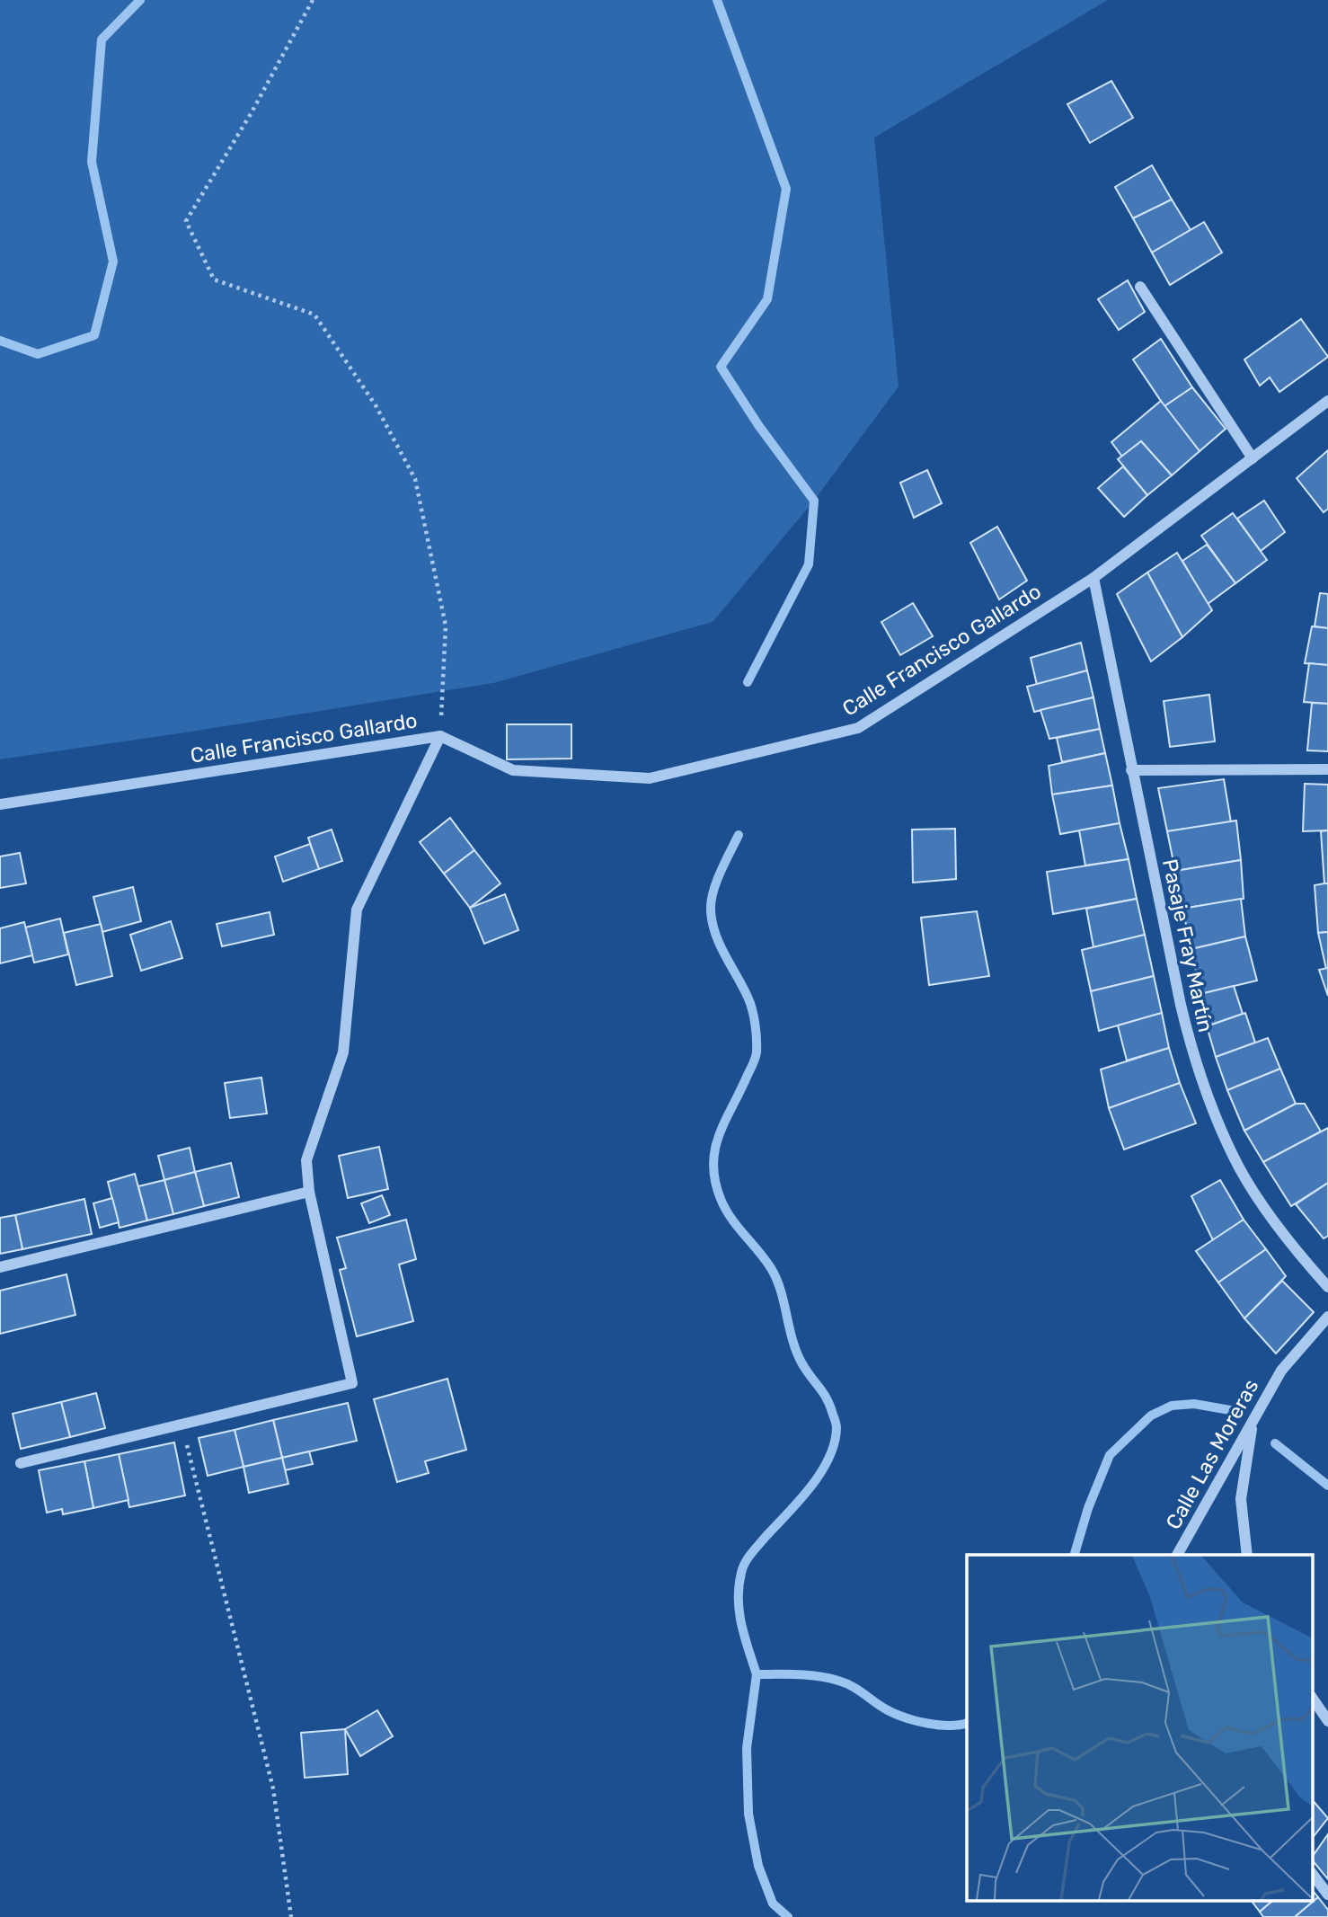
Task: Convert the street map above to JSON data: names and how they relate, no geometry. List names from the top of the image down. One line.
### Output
{"streets":{"street":["Calle Francisco Gallardo","Pasaje Fray Martín","Calle Las Moreras"]},"crossings":[["Calle Francisco Gallardo","Pasaje Fray Martín"]]}
